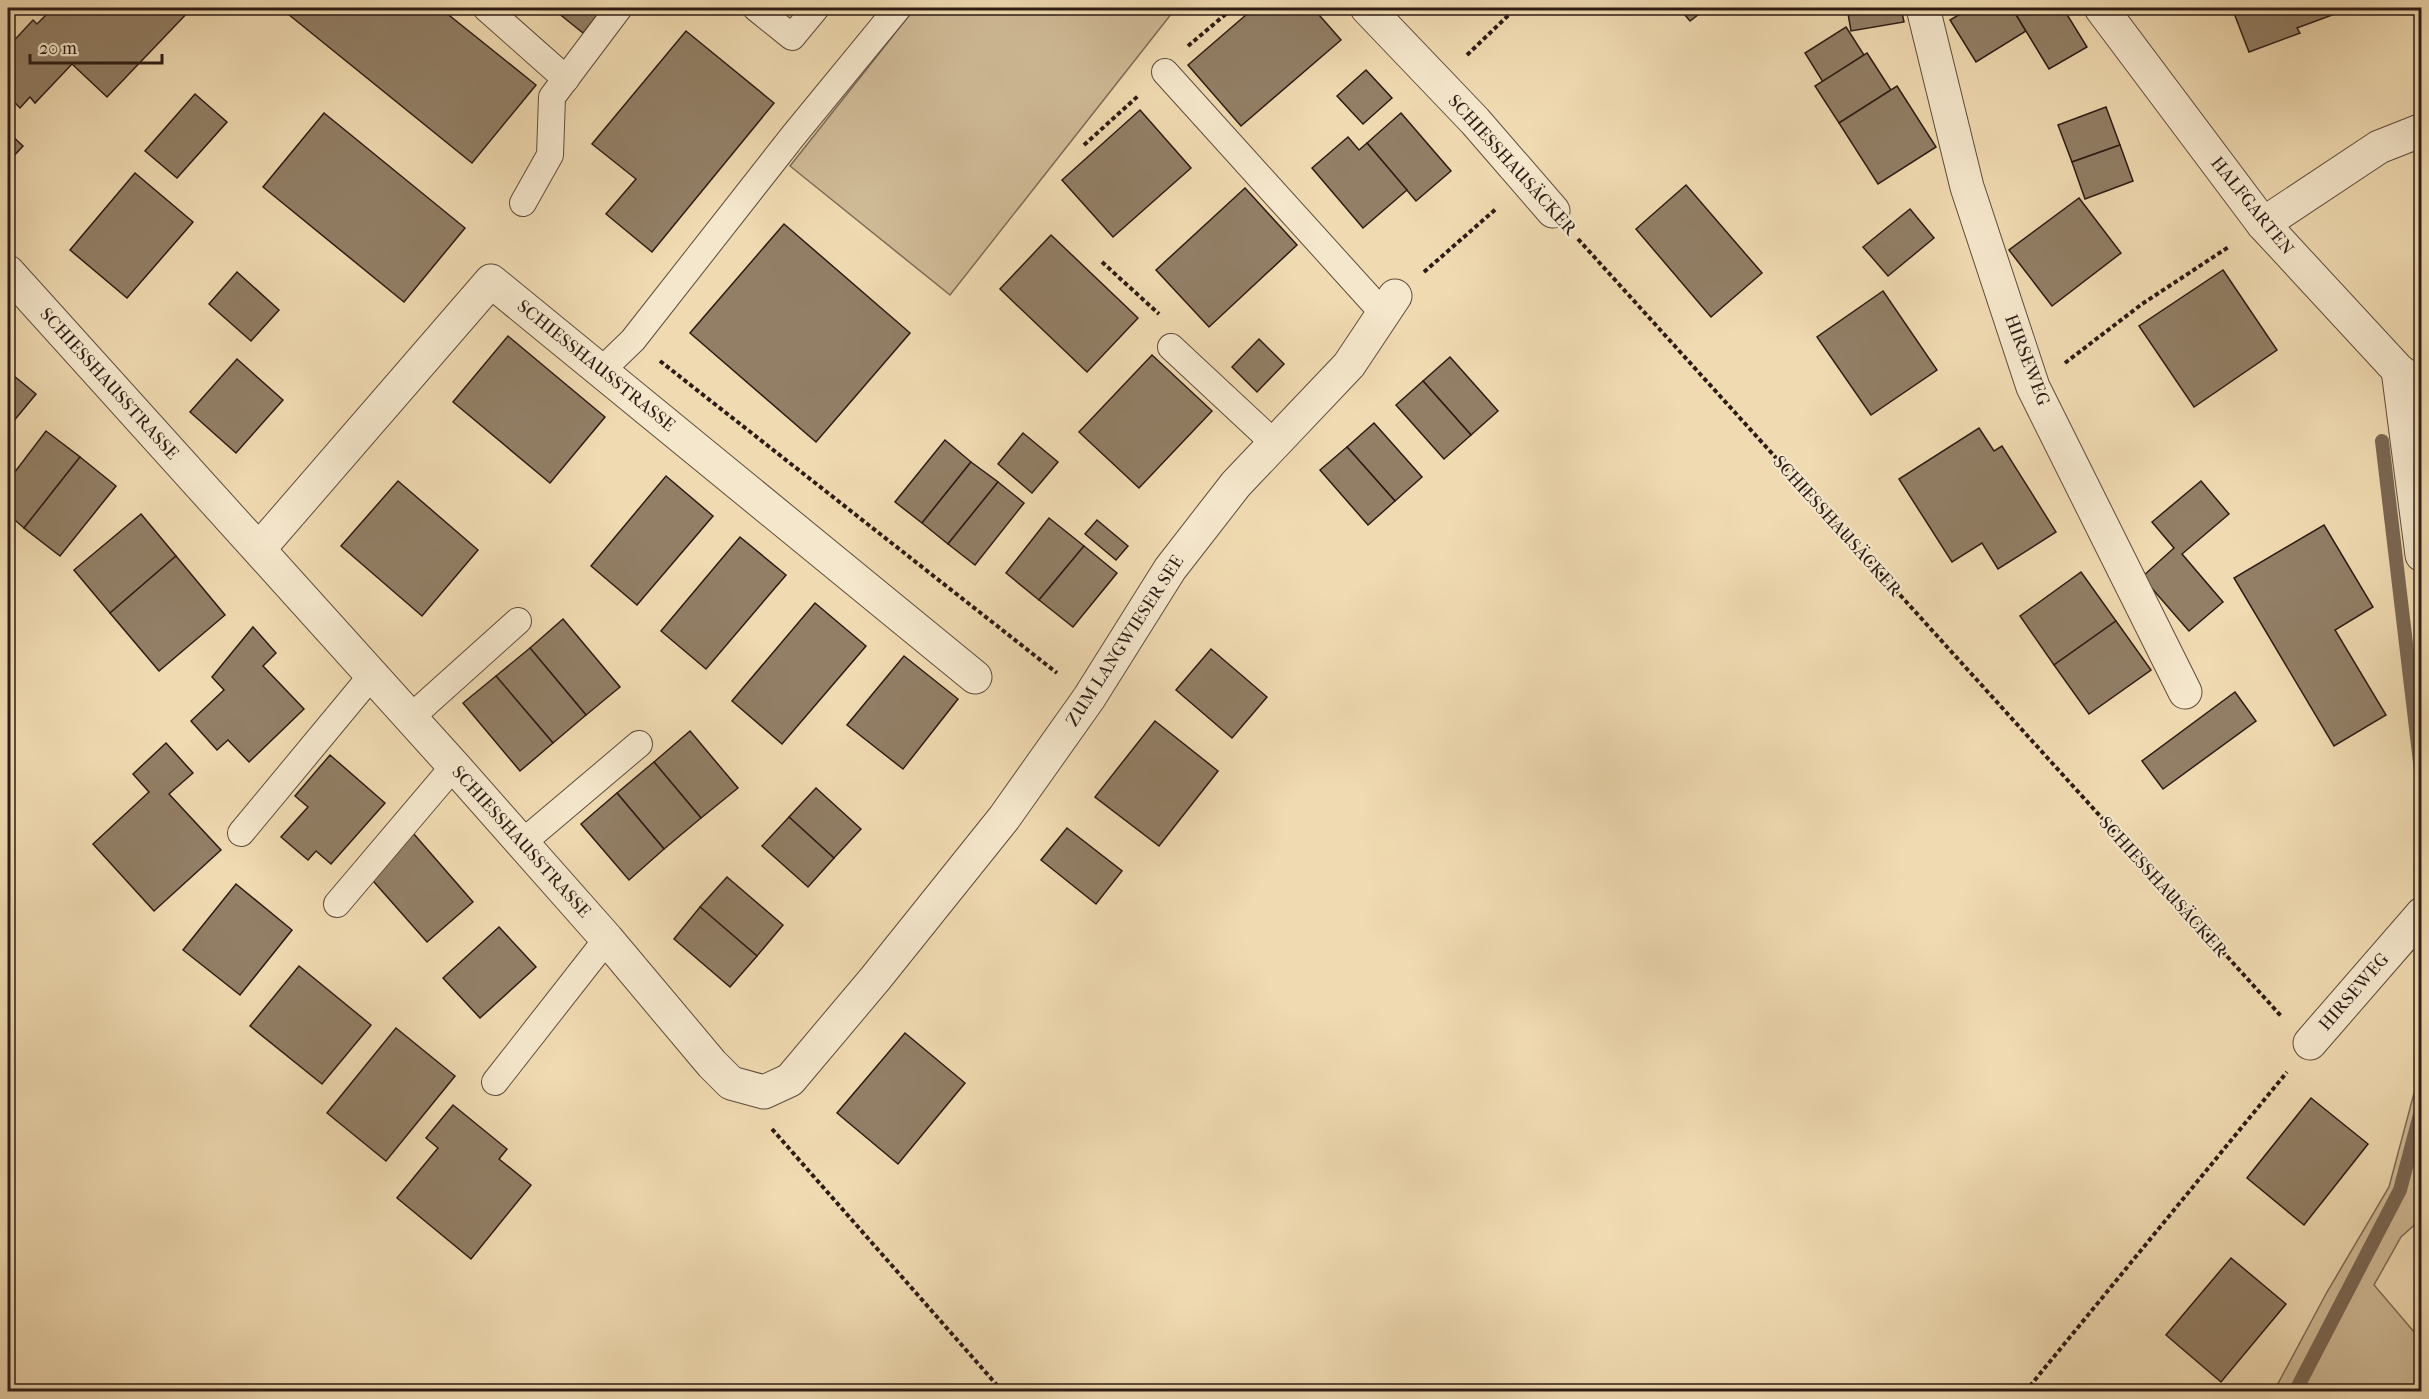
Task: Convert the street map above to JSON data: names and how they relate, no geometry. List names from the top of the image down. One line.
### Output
{"streets":{"street":["SCHIESSHAUSÄCKER","HALFGARTEN","HIRSEWEG","SCHIESSHAUSSTRASSE","ZUM LANGWIESER SEE"]},"crossings":[["SCHIESSHAUSÄCKER","HIRSEWEG"],["SCHIESSHAUSSTRASSE","ZUM LANGWIESER SEE"]],"scale_bar":"20 m"}
